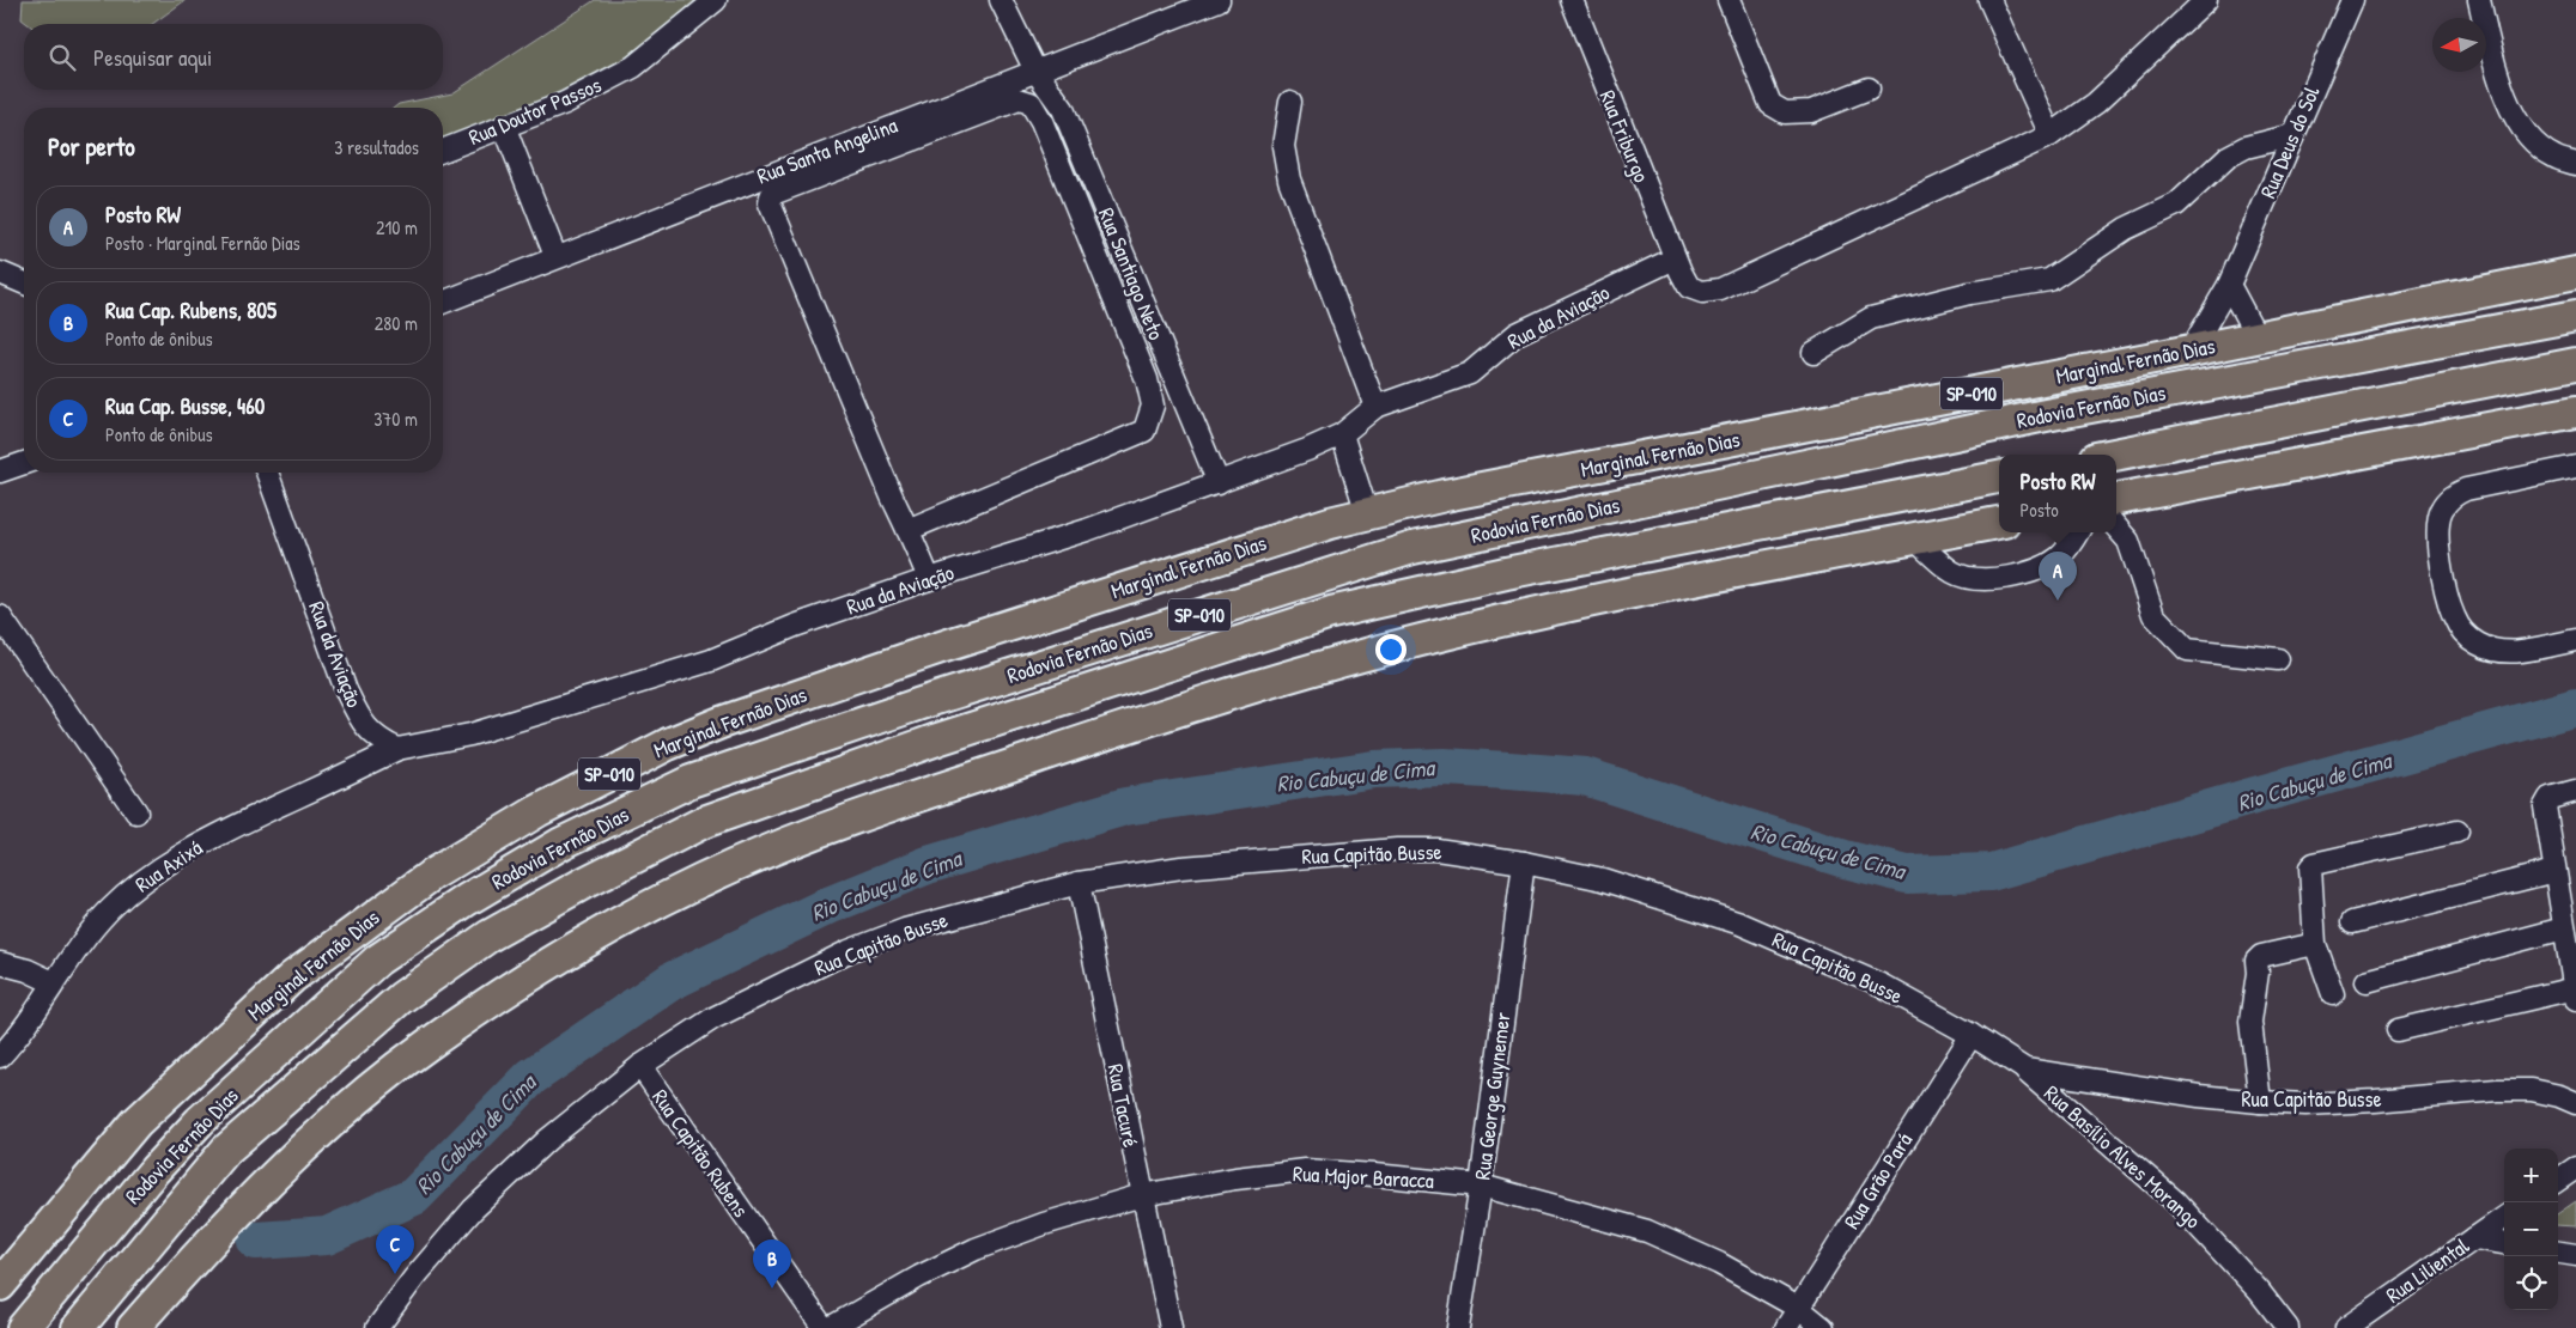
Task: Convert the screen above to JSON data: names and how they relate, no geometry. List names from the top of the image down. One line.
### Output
{"streets":{"highway":["Marginal Fernão Dias","SP-010","Rodovia Fernão Dias"],"street":["Rua Doutor Passos","Rua Friburgo","Rua Deus do Sol","Rua Santa Angelina","Rua Santiago Neto","Rua da Aviação","Rua Capitão Busse","Rua Axixá","Rua George Guynemer","Rua Tacuré","Rua Capitão Rubens","Rua Basílio Alves Morango","Rua Major Baracca","Rua Grão Pará","Rua Liliental"]},"crossings":[["Rua Friburgo","Rua da Aviação"],["Rua Deus do Sol","Marginal Fernão Dias"],["Rua Santa Angelina","Rua Santiago Neto"],["Rua Santiago Neto","Rua da Aviação"],["Rua da Aviação","Rua Axixá"],["Rua Capitão Busse","Rua George Guynemer"],["Rua Capitão Busse","Rua Tacuré"],["Rua Capitão Busse","Rua Capitão Rubens"],["Rua Capitão Busse","Rua Basílio Alves Morango"],["Rua Capitão Busse","Rua Grão Pará"],["Rua George Guynemer","Rua Major Baracca"],["Rua Tacuré","Rua Major Baracca"],["Rua Major Baracca","Rua Grão Pará"]],"water":["Rio Cabuçu de Cima"],"north":"left","page":{"search":"Pesquisar aqui","heading":["Por perto","3 resultados"],"list":[{"mark":"A","name":"Posto RW","note":"Posto · Marginal Fernão Dias","value":"210 m"},{"mark":"B","name":"Rua Cap. Rubens, 805","note":"Ponto de ônibus","value":"280 m"},{"mark":"C","name":"Rua Cap. Busse, 460","note":"Ponto de ônibus","value":"370 m"}],"popup":["Posto RW","Posto"],"pins":["A","C","B"],"map_buttons":["+","−"]}}
